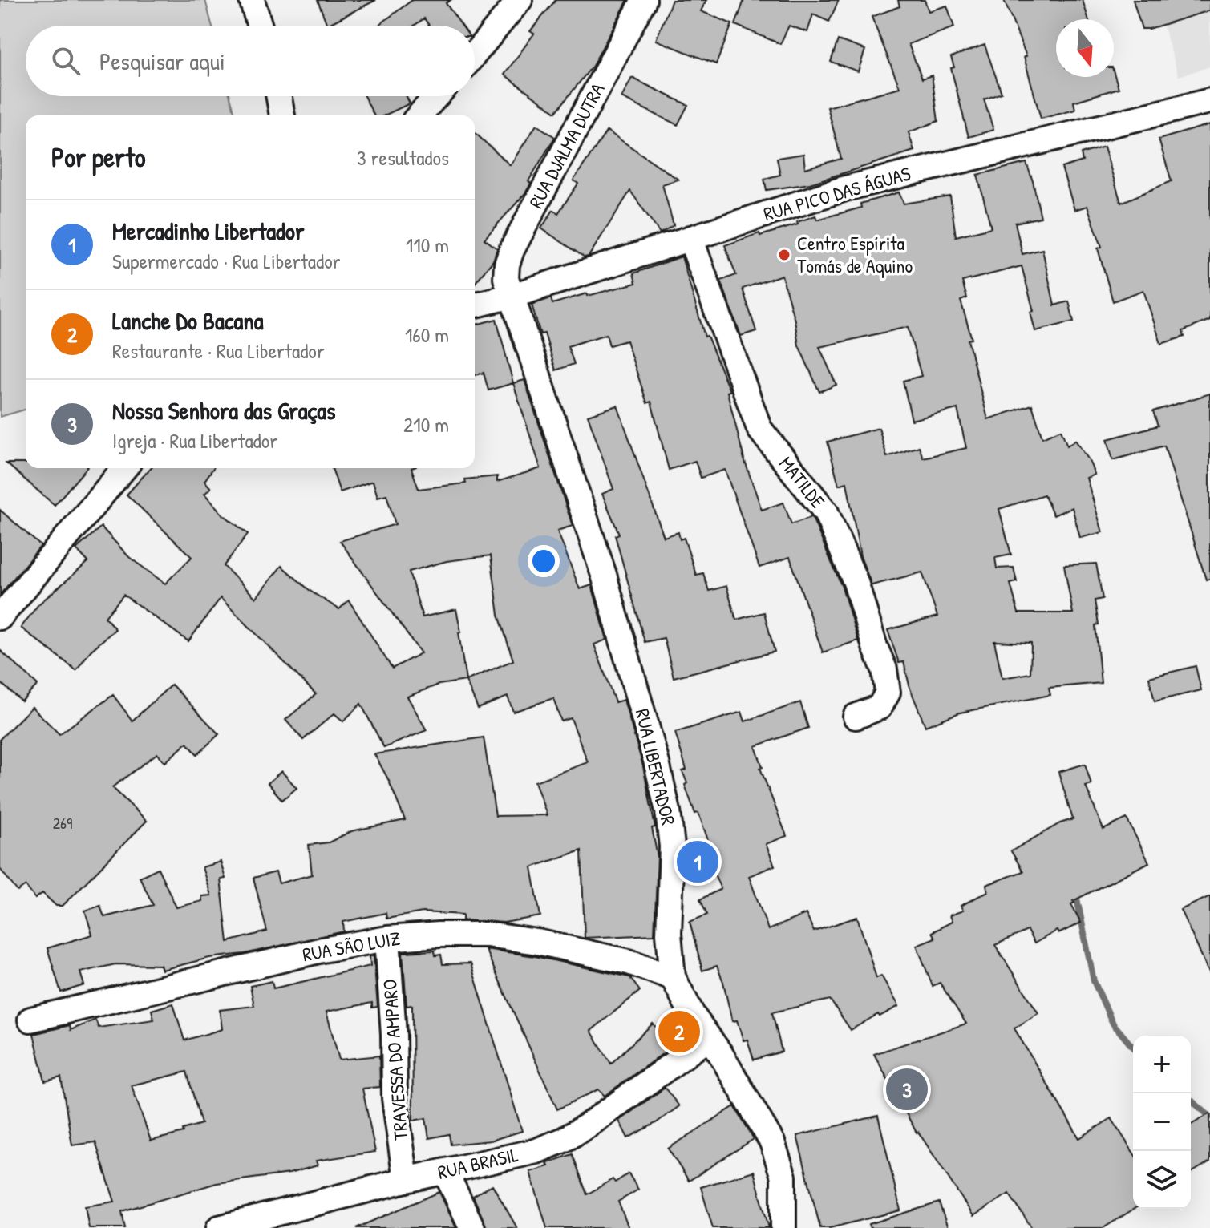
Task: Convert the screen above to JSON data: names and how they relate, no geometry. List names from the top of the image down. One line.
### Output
{"streets":{"street":["RUA DJALMA DUTRA","RUA PICO DAS ÁGUAS","MATILDE","RUA LIBERTADOR","RUA SÃO LUIZ","TRAVESSA DO AMPARO","RUA BRASIL"]},"crossings":[["RUA DJALMA DUTRA","RUA PICO DAS ÁGUAS"],["RUA DJALMA DUTRA","RUA LIBERTADOR"],["RUA PICO DAS ÁGUAS","MATILDE"],["RUA PICO DAS ÁGUAS","RUA LIBERTADOR"],["RUA LIBERTADOR","RUA SÃO LUIZ"],["RUA LIBERTADOR","RUA BRASIL"],["RUA SÃO LUIZ","TRAVESSA DO AMPARO"],["TRAVESSA DO AMPARO","RUA BRASIL"]],"places":["Centro Espírita Tomás de Aquino"],"house_numbers":["269"],"north":"bottom","page":{"search":"Pesquisar aqui","heading":["Por perto","3 resultados"],"list":[{"mark":"1","name":"Mercadinho Libertador","note":"Supermercado · Rua Libertador","value":"110 m"},{"mark":"2","name":"Lanche Do Bacana","note":"Restaurante · Rua Libertador","value":"160 m"},{"mark":"3","name":"Nossa Senhora das Graças","note":"Igreja · Rua Libertador","value":"210 m"}],"pins":["1","2","3"],"map_buttons":["+","−"]}}
